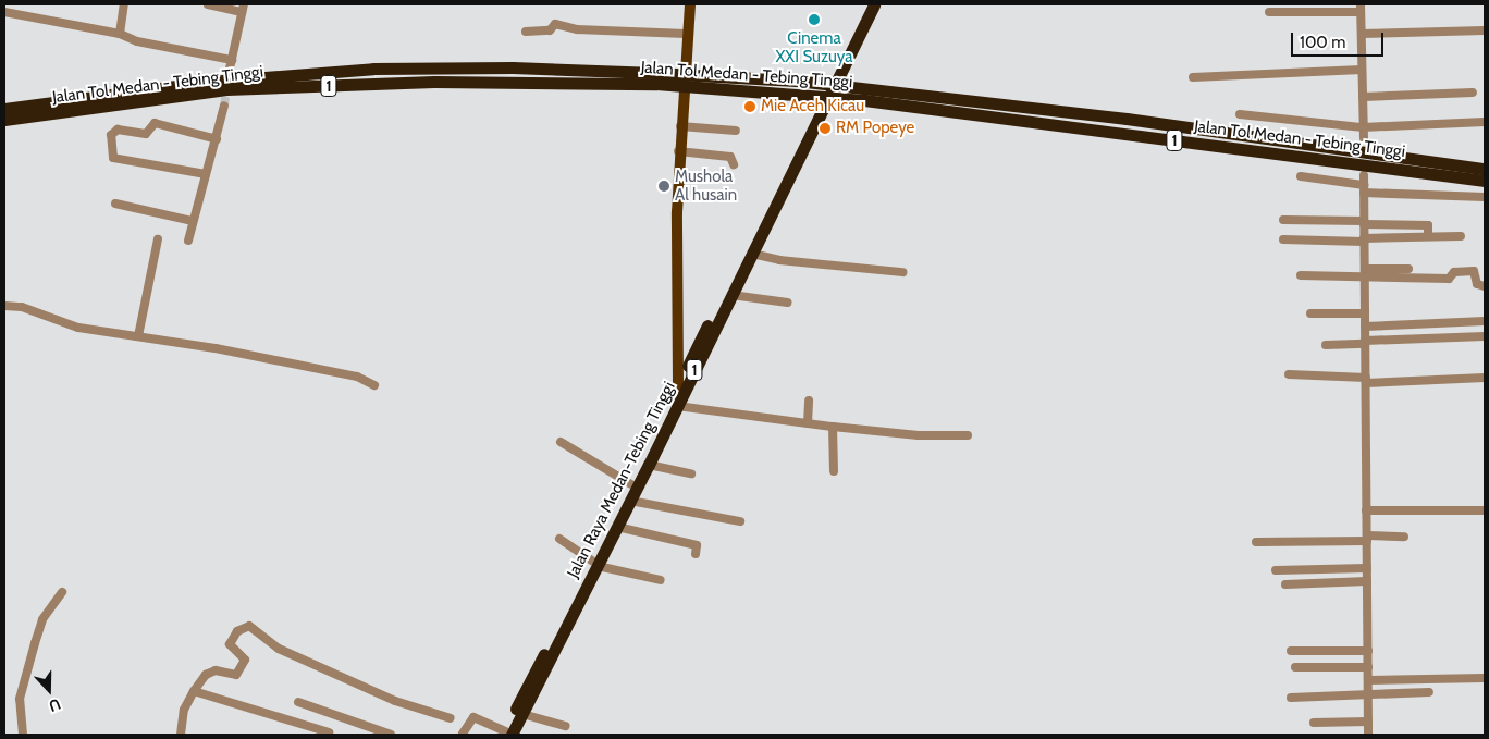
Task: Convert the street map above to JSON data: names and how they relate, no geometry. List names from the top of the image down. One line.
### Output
{"streets":{"highway":["Jalan Tol Medan - Tebing Tinggi","1","Jalan Raya Medan-Tebing Tinggi"]},"crossings":[["Jalan Tol Medan - Tebing Tinggi","1"]],"places":["Cinema XXI Suzuya","Mie Aceh Kicau","RM Popeye","Mushola Al husain"],"scale_bar":"100 m","north":"bottom"}
